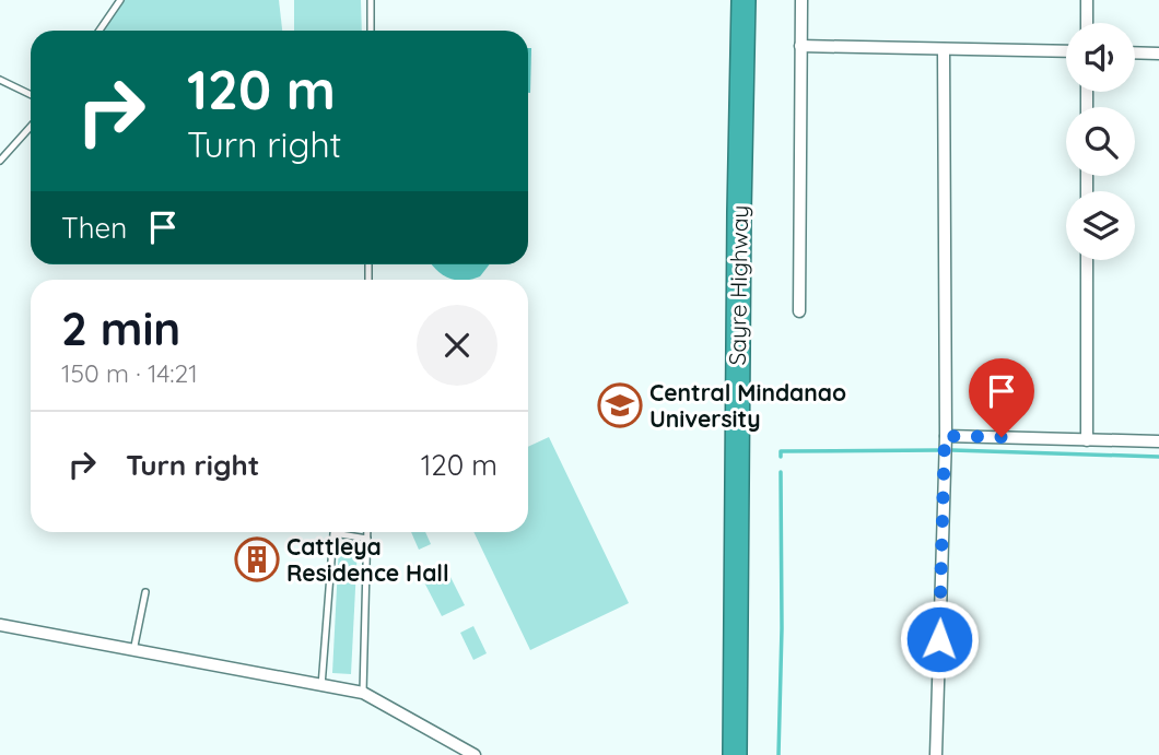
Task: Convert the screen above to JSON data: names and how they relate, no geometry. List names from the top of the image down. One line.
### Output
{"streets":{"highway":["Sayre Highway"]},"places":{"school or university":["Central Mindanao University"],"building":["Cattleya Residence Hall"]},"page":{"turn":["120 m","Turn right"],"then":"Then","heading":["2 min","150 m · 14:21"],"list":[{"name":"Turn right","value":"120 m"}]}}
